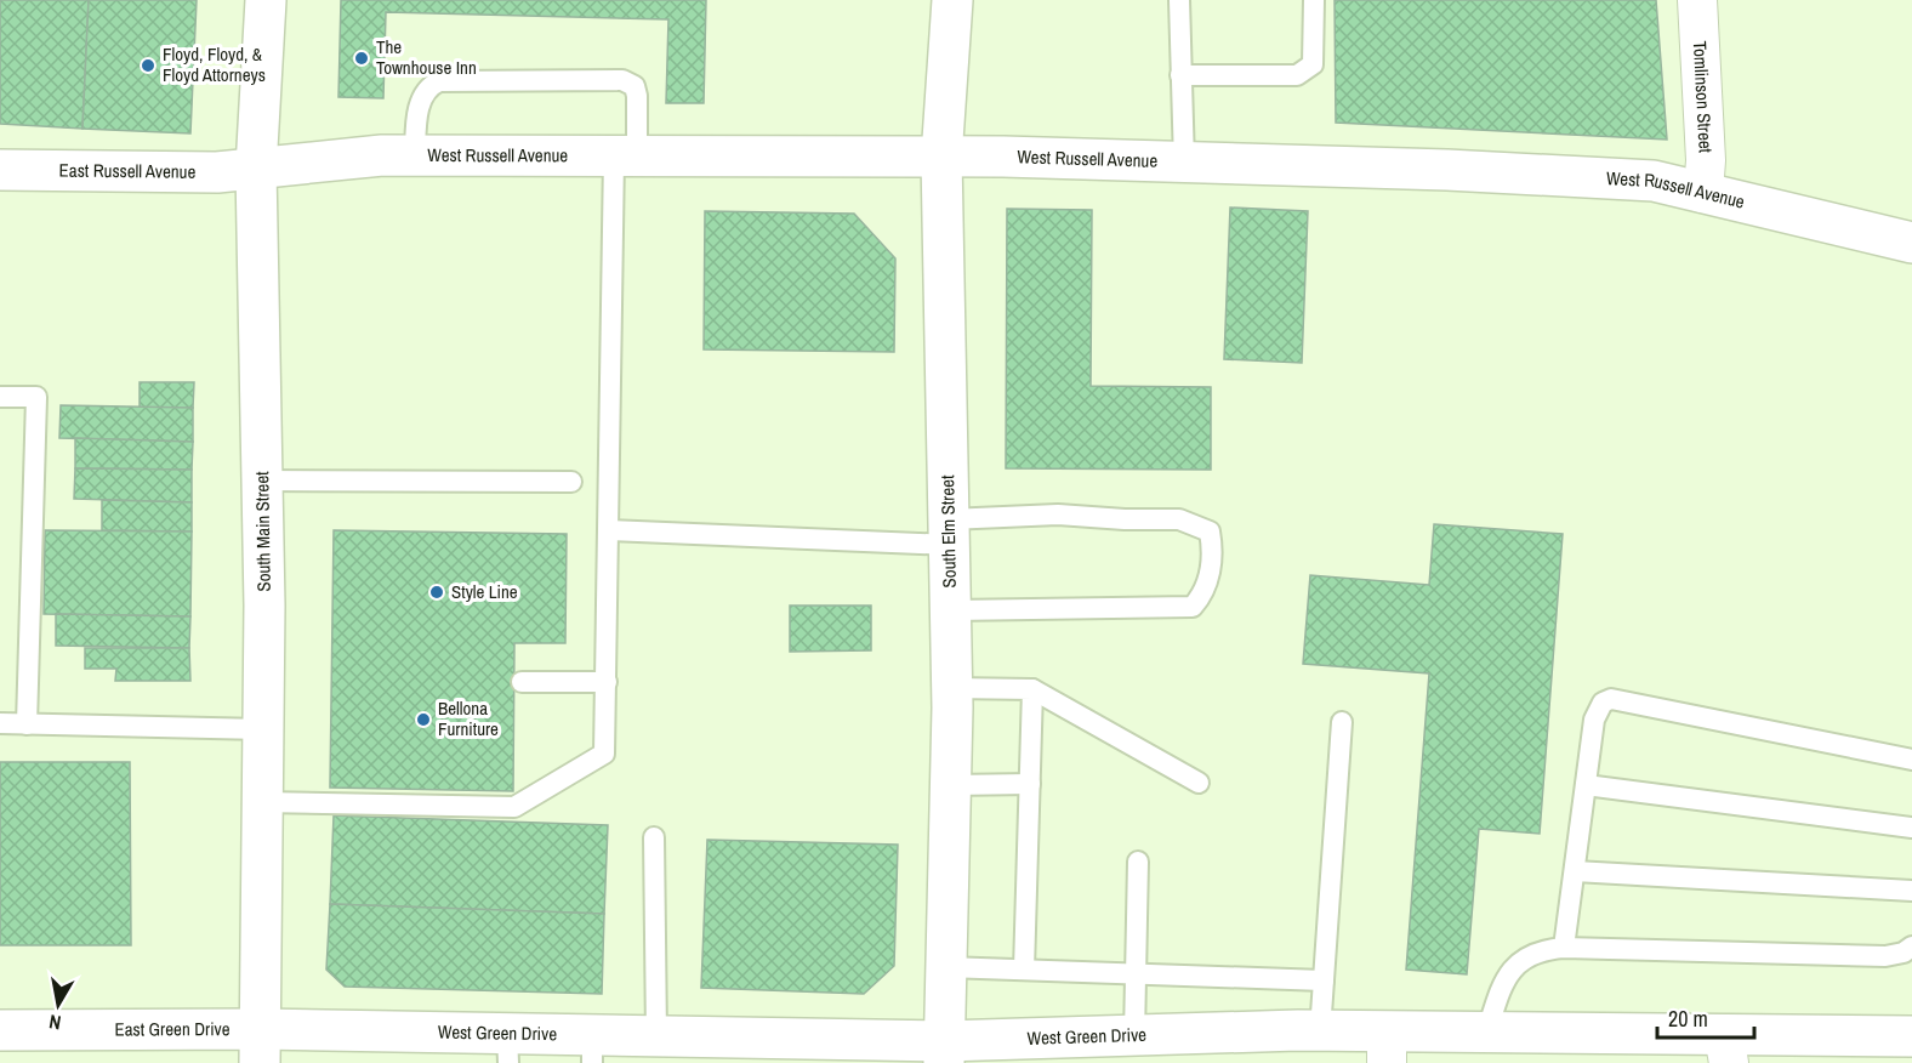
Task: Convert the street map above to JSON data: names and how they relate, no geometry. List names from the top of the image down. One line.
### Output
{"streets":{"main road":["West Russell Avenue","East Russell Avenue","South Main Street","South Elm Street","East Green Drive","West Green Drive"],"street":["Tomlinson Street"]},"crossings":[["Tomlinson Street","West Russell Avenue"],["West Russell Avenue","East Russell Avenue"],["West Russell Avenue","South Main Street"],["West Russell Avenue","South Elm Street"],["East Russell Avenue","South Main Street"],["South Main Street","East Green Drive"],["South Main Street","West Green Drive"],["South Elm Street","West Green Drive"],["East Green Drive","West Green Drive"]],"places":["The Townhouse Inn","Floyd, Floyd, & Floyd Attorneys","Style Line","Bellona Furniture"],"scale_bar":"20 m","north":"bottom"}
